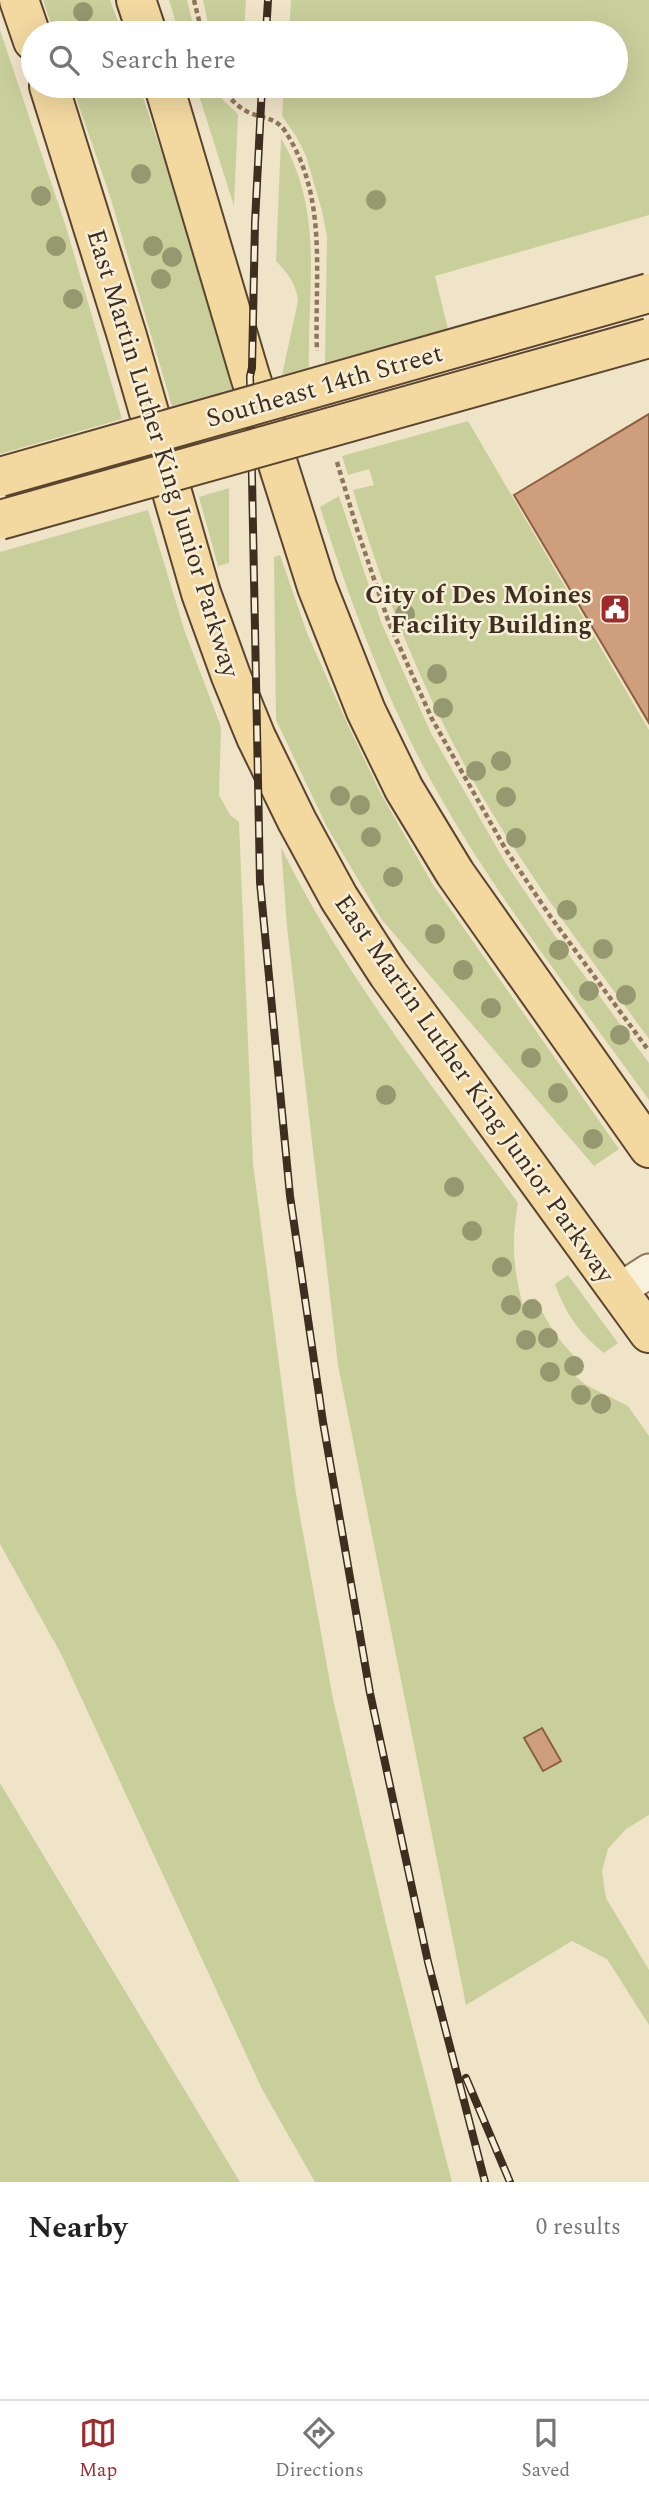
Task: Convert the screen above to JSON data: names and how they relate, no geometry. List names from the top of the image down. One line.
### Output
{"streets":{"main road":["Southeast 14th Street","East Martin Luther King Junior Parkway"]},"places":{"public building":["City of Des Moines Facility Building"]},"page":{"search":"Search here","heading":["Nearby","0 results"],"nav":["Map","Directions","Saved"]}}
